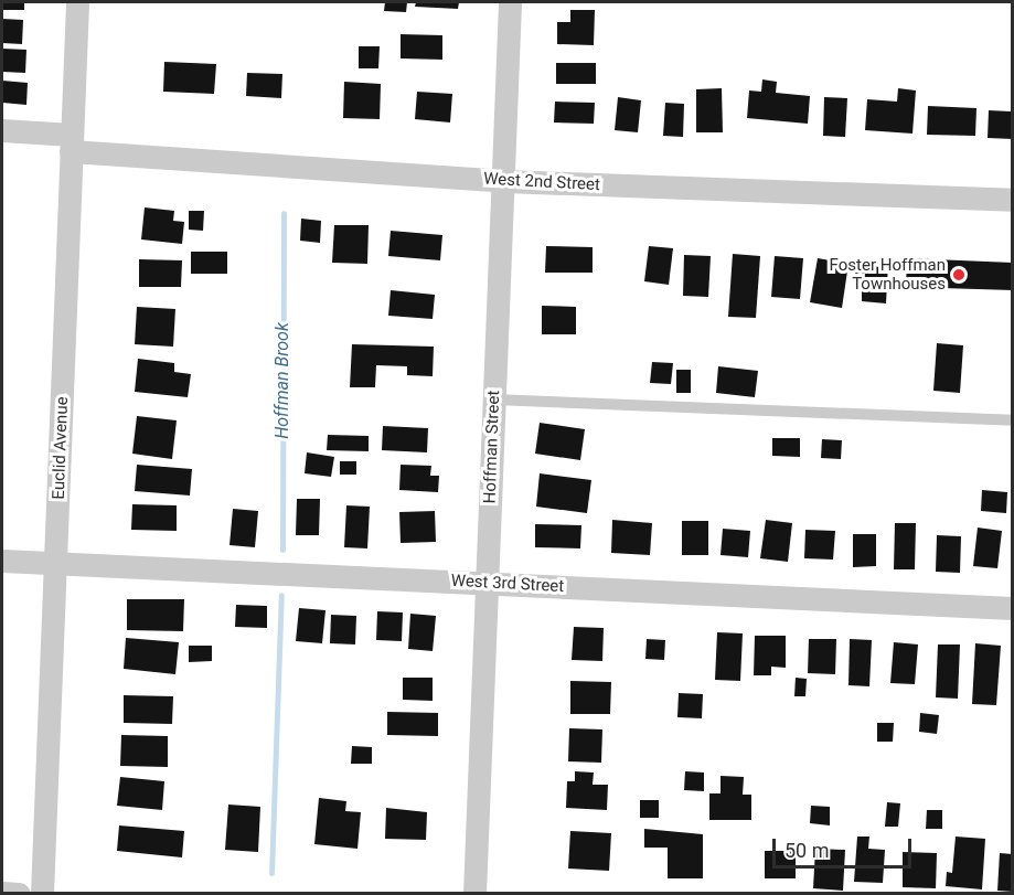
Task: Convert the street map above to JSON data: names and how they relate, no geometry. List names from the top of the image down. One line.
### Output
{"streets":{"street":["West 2nd Street","Hoffman Street","Euclid Avenue","West 3rd Street"]},"crossings":[["West 2nd Street","Hoffman Street"],["West 2nd Street","Euclid Avenue"],["Hoffman Street","West 3rd Street"],["Euclid Avenue","West 3rd Street"]],"water":["Hoffman Brook"],"places":["Foster Hoffman Townhouses"],"scale_bar":"50 m"}
